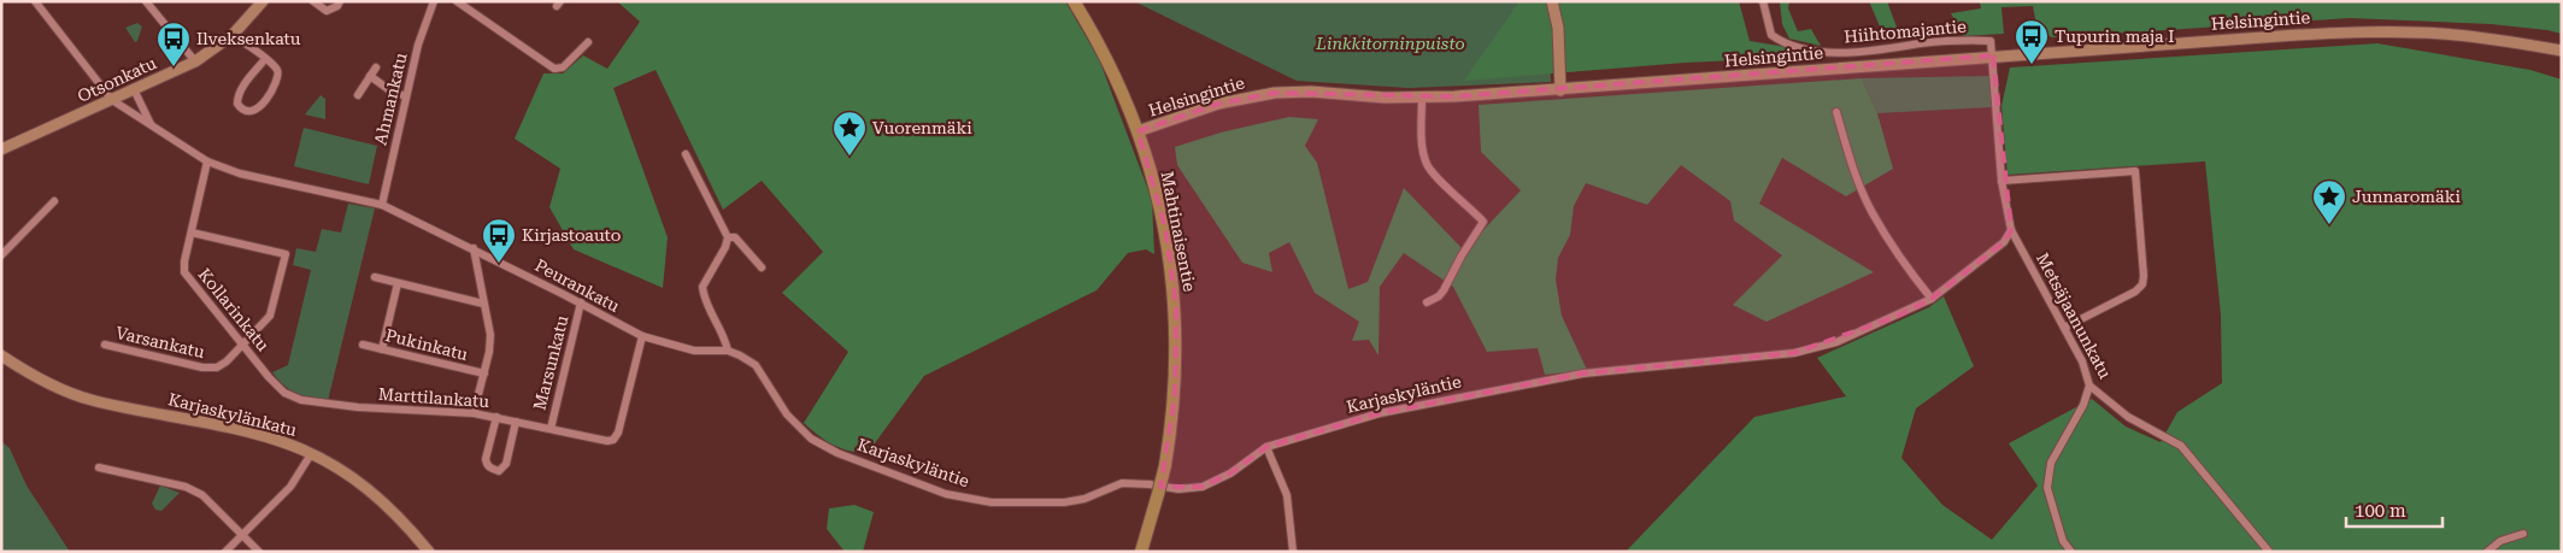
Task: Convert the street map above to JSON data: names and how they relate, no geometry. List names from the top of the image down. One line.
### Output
{"streets":{"main road":["Helsingintie","Otsonkatu","Mahtinaisentie","Karjaskylänkatu"],"street":["Hiihtomajantie","Ahmankatu","Peurankatu","Kollarinkatu","Metsäjaanunkatu","Varsankatu","Pukinkatu","Marsunkatu","Karjaskyläntie","Marttilankatu"]},"crossings":[["Helsingintie","Hiihtomajantie"],["Helsingintie","Mahtinaisentie"],["Helsingintie","Metsäjaanunkatu"],["Hiihtomajantie","Metsäjaanunkatu"],["Otsonkatu","Peurankatu"],["Ahmankatu","Peurankatu"],["Peurankatu","Kollarinkatu"],["Peurankatu","Marsunkatu"],["Peurankatu","Karjaskyläntie"],["Peurankatu","Marttilankatu"],["Kollarinkatu","Varsankatu"],["Kollarinkatu","Marttilankatu"],["Metsäjaanunkatu","Karjaskyläntie"],["Marsunkatu","Marttilankatu"]],"parks":["Linkkitorninpuisto"],"places":{"bus stop":["Tupurin maja I","Ilveksenkatu","Kirjastoauto"],"place":["Vuorenmäki","Junnaromäki"]},"scale_bar":"100 m"}
